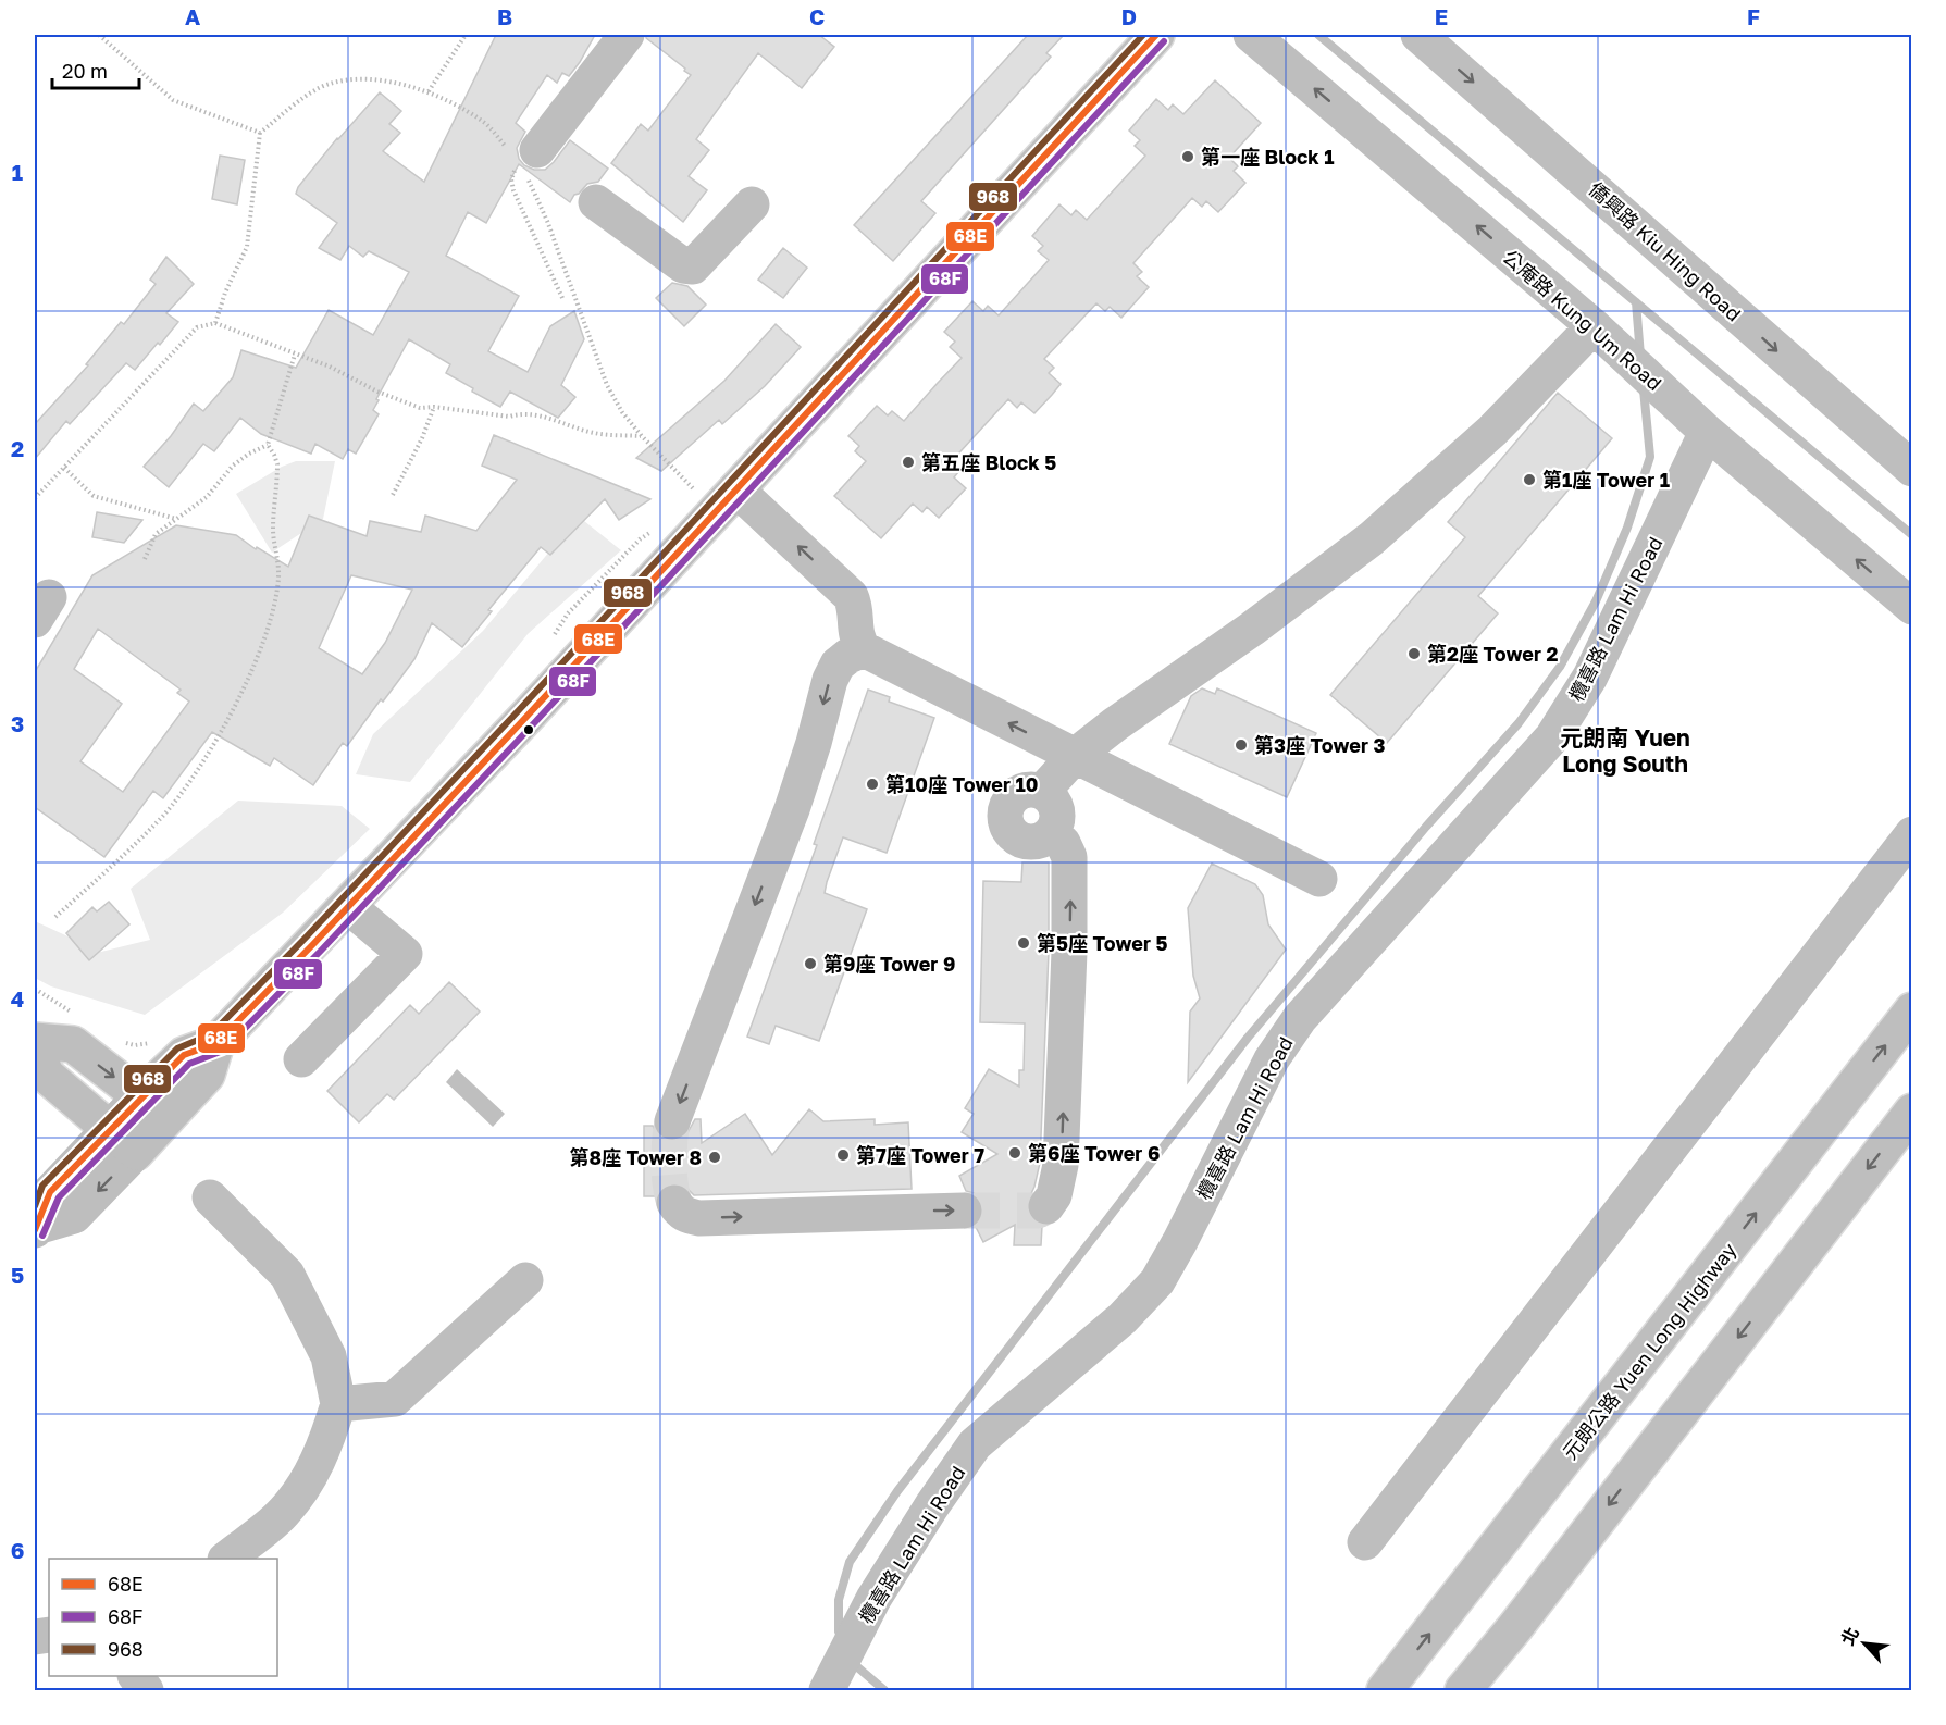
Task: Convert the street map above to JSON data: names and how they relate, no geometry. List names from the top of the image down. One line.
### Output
{"streets":{"main road":["僑興路 Kiu Hing Road","公庵路 Kung Um Road","欖喜路 Lam Hi Road","元朗公路 Yuen Long Highway"]},"crossings":[["公庵路 Kung Um Road","欖喜路 Lam Hi Road"]],"one_way":["僑興路 Kiu Hing Road","公庵路 Kung Um Road"],"districts":["元朗南 Yuen Long South"],"places":["第一座 Block 1","第五座 Block 5","第1座 Tower 1","第2座 Tower 2","第3座 Tower 3","第10座 Tower 10","第5座 Tower 5","第9座 Tower 9","第6座 Tower 6","第7座 Tower 7","第8座 Tower 8"],"lines":["transit line 68E","transit line 968","transit line 68F"],"legend":["68E","68F","968"],"scale_bar":"20 m","north":"top left","grid":{"columns":["A","B","C","D","E","F"],"rows":["1","2","3","4","5","6"]}}
